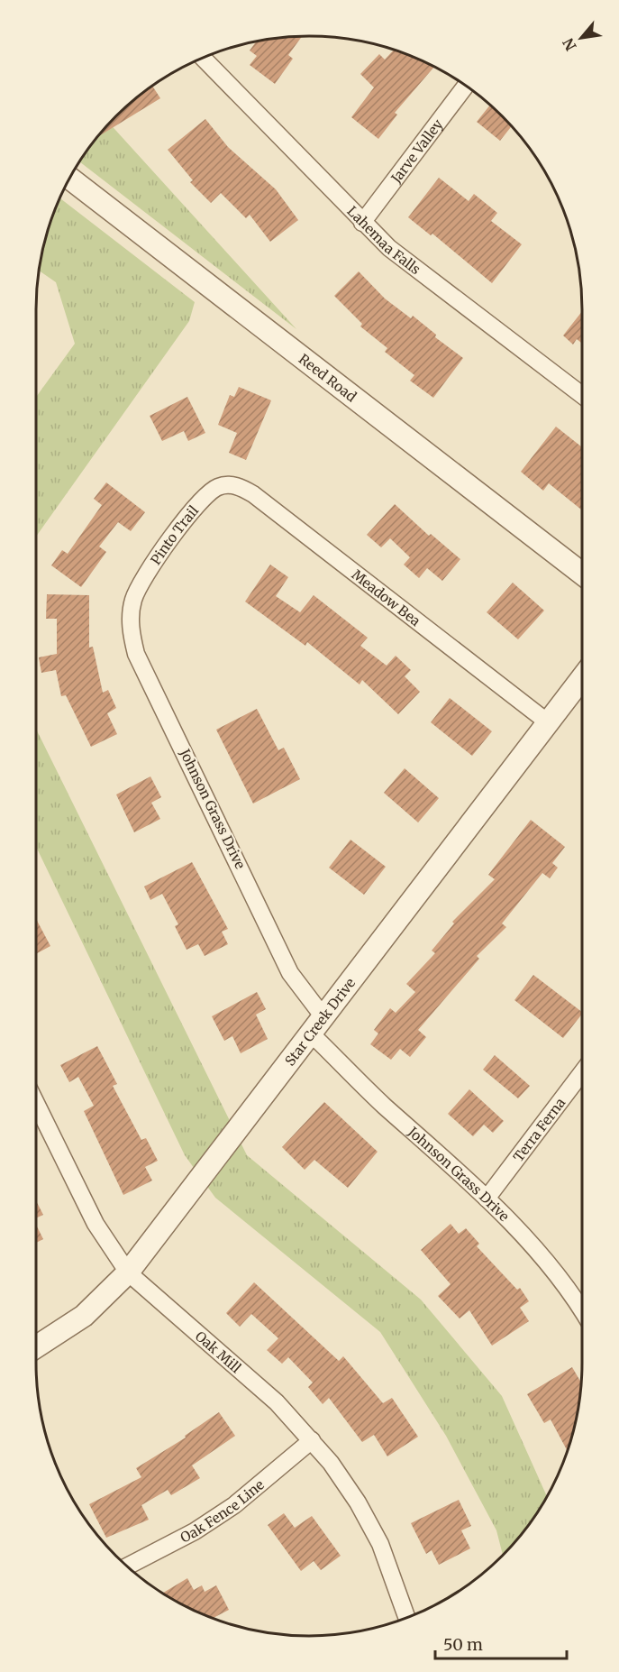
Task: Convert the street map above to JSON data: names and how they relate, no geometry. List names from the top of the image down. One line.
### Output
{"streets":{"street":["Jarve Valley","Lahemaa Falls","Reed Road","Pinto Trail","Meadow Bea","Johnson Grass Drive","Star Creek Drive","Terra Ferna","Oak Mill","Oak Fence Line"]},"crossings":[["Jarve Valley","Lahemaa Falls"],["Pinto Trail","Meadow Bea"],["Pinto Trail","Johnson Grass Drive"],["Meadow Bea","Star Creek Drive"],["Johnson Grass Drive","Star Creek Drive"],["Johnson Grass Drive","Terra Ferna"],["Star Creek Drive","Oak Mill"],["Oak Mill","Oak Fence Line"]],"scale_bar":"50 m","north":"bottom left"}
